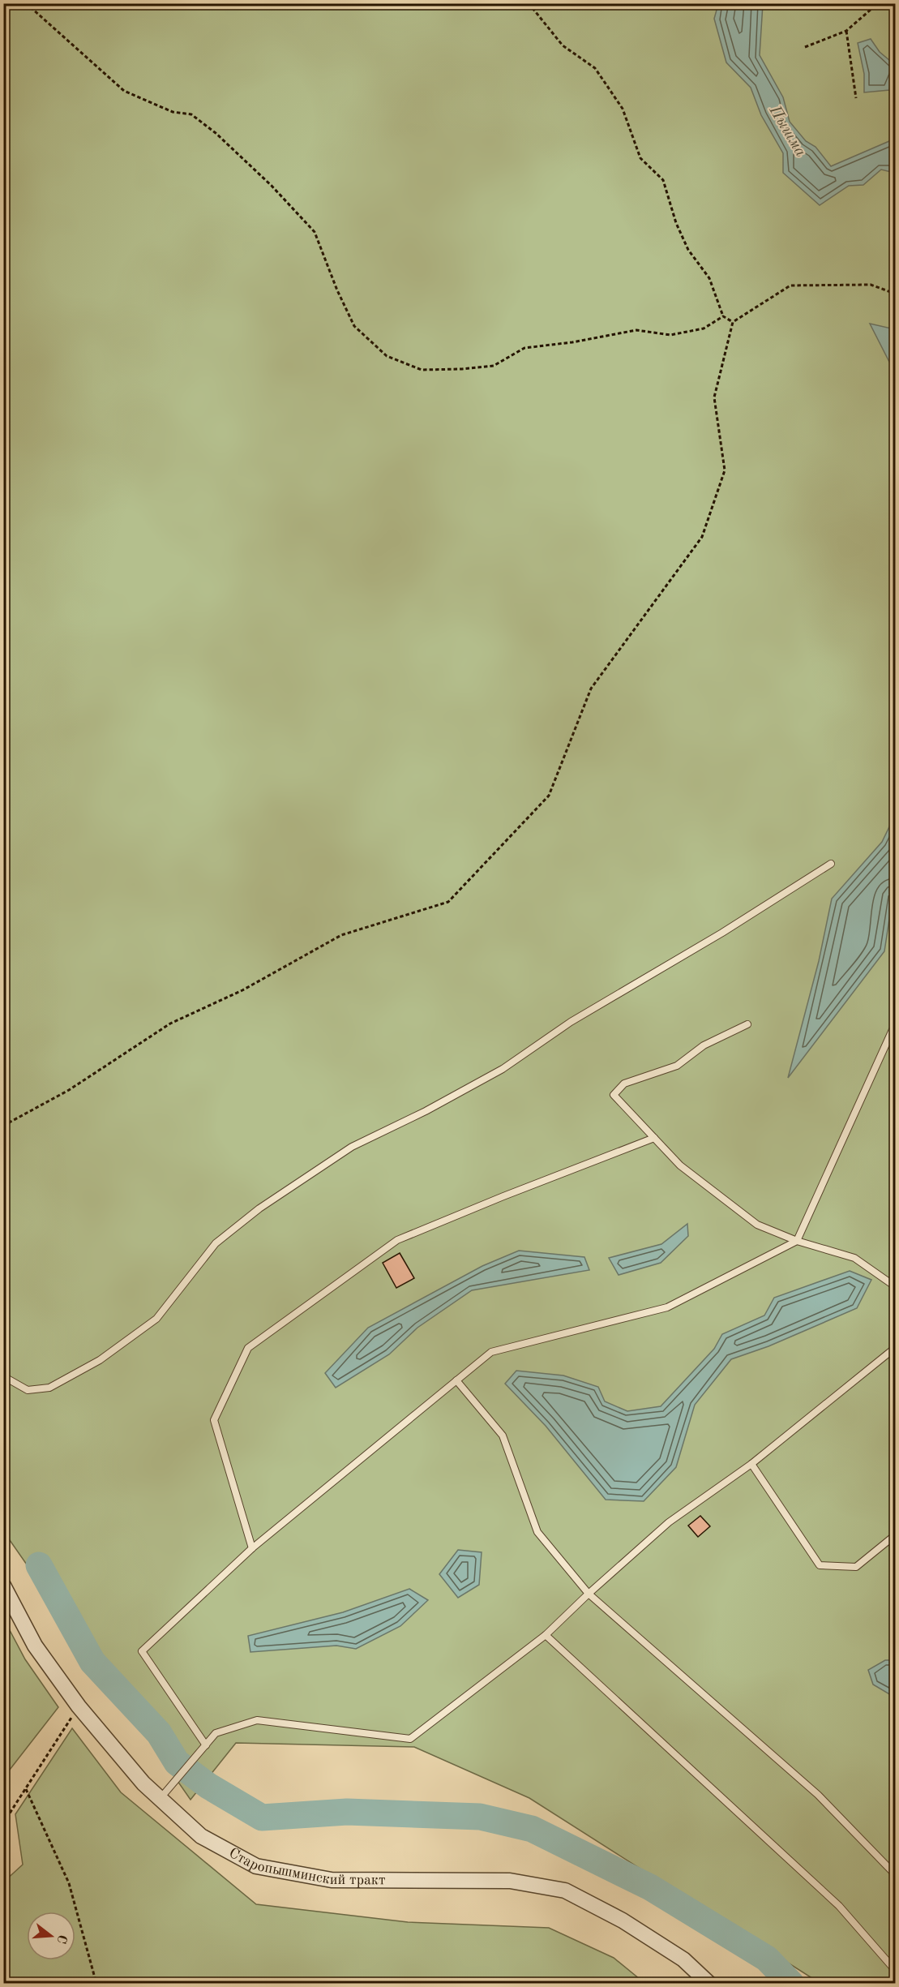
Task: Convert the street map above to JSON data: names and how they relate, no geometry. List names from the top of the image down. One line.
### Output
{"streets":{"street":["Старопышминский тракт"]},"water":["Пышма"],"north":"right"}
